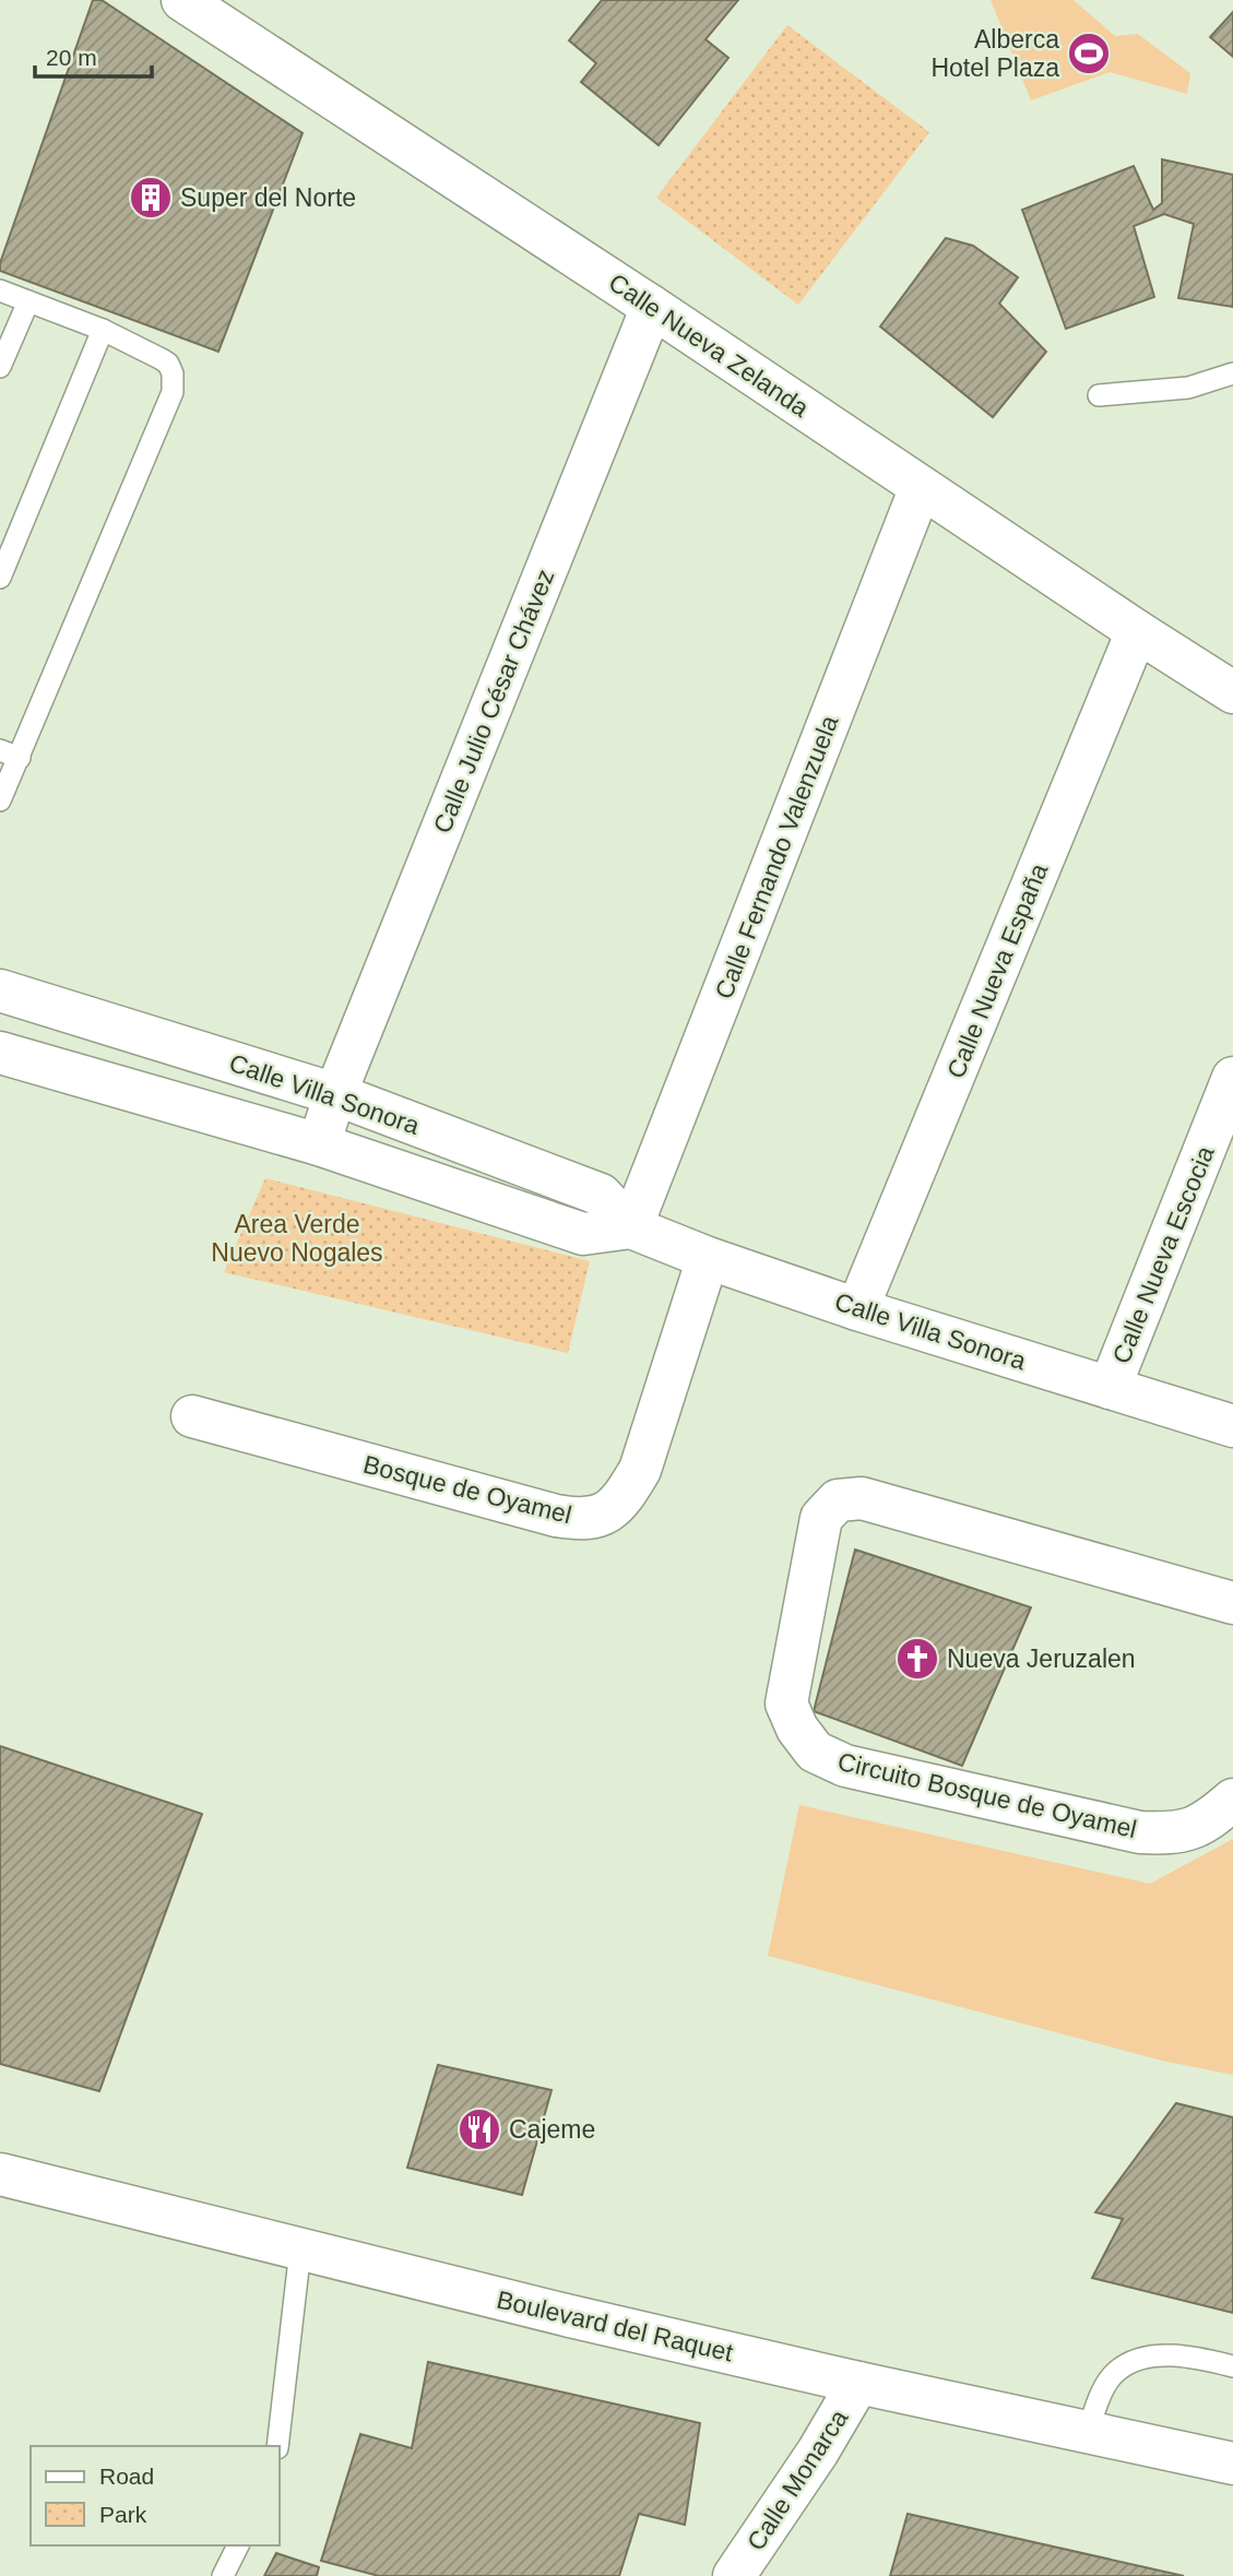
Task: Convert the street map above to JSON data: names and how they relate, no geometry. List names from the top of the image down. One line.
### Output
{"streets":{"street":["Calle Nueva Zelanda","Calle Julio César Chávez","Calle Fernando Valenzuela","Calle Nueva España","Calle Villa Sonora","Calle Nueva Escocia","Bosque de Oyamel","Circuito Bosque de Oyamel","Boulevard del Raquet","Calle Monarca"]},"crossings":[["Calle Nueva Zelanda","Calle Julio César Chávez"],["Calle Nueva Zelanda","Calle Fernando Valenzuela"],["Calle Nueva Zelanda","Calle Nueva España"],["Calle Julio César Chávez","Calle Villa Sonora"],["Calle Fernando Valenzuela","Calle Villa Sonora"],["Calle Nueva España","Calle Villa Sonora"],["Calle Villa Sonora","Calle Nueva Escocia"],["Calle Villa Sonora","Bosque de Oyamel"],["Boulevard del Raquet","Calle Monarca"]],"parks":["Area Verde Nuevo Nogales"],"places":{"sports":["Alberca Hotel Plaza"],"building":["Super del Norte"],"church":["Nueva Jeruzalen"],"restaurant":["Cajeme"]},"legend":["Road","Park"],"scale_bar":"20 m"}
